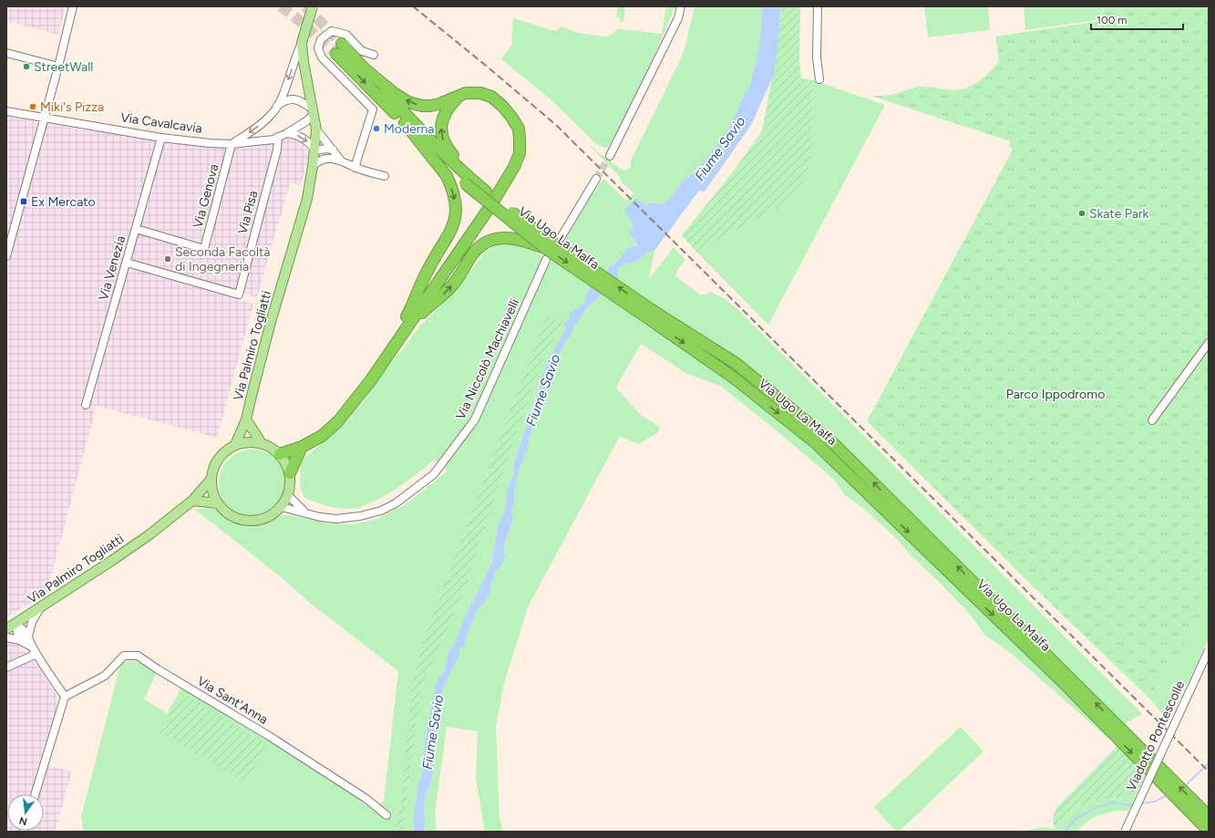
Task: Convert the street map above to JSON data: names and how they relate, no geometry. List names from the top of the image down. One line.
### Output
{"streets":{"highway":["Via Ugo La Malfa"],"main road":["Via Palmiro Togliatti"],"street":["Via Cavalcavia","Via Genova","Via Pisa","Via Venezia","Via Niccolò Machiavelli","Via Sant'Anna","Viadotto Pontescolle"]},"crossings":[["Via Cavalcavia","Via Genova"],["Via Cavalcavia","Via Pisa"],["Via Cavalcavia","Via Venezia"],["Via Cavalcavia","Via Palmiro Togliatti"],["Via Genova","Via Venezia"],["Via Pisa","Via Venezia"],["Via Palmiro Togliatti","Via Niccolò Machiavelli"]],"water":["Fiume Savio"],"parks":["Parco Ippodromo"],"places":{"other":["StreetWall","Miki's Pizza","Moderna","Skate Park","Seconda Facoltà di Ingegneria"],"transit":["Ex Mercato"]},"scale_bar":"100 m","north":"bottom"}
